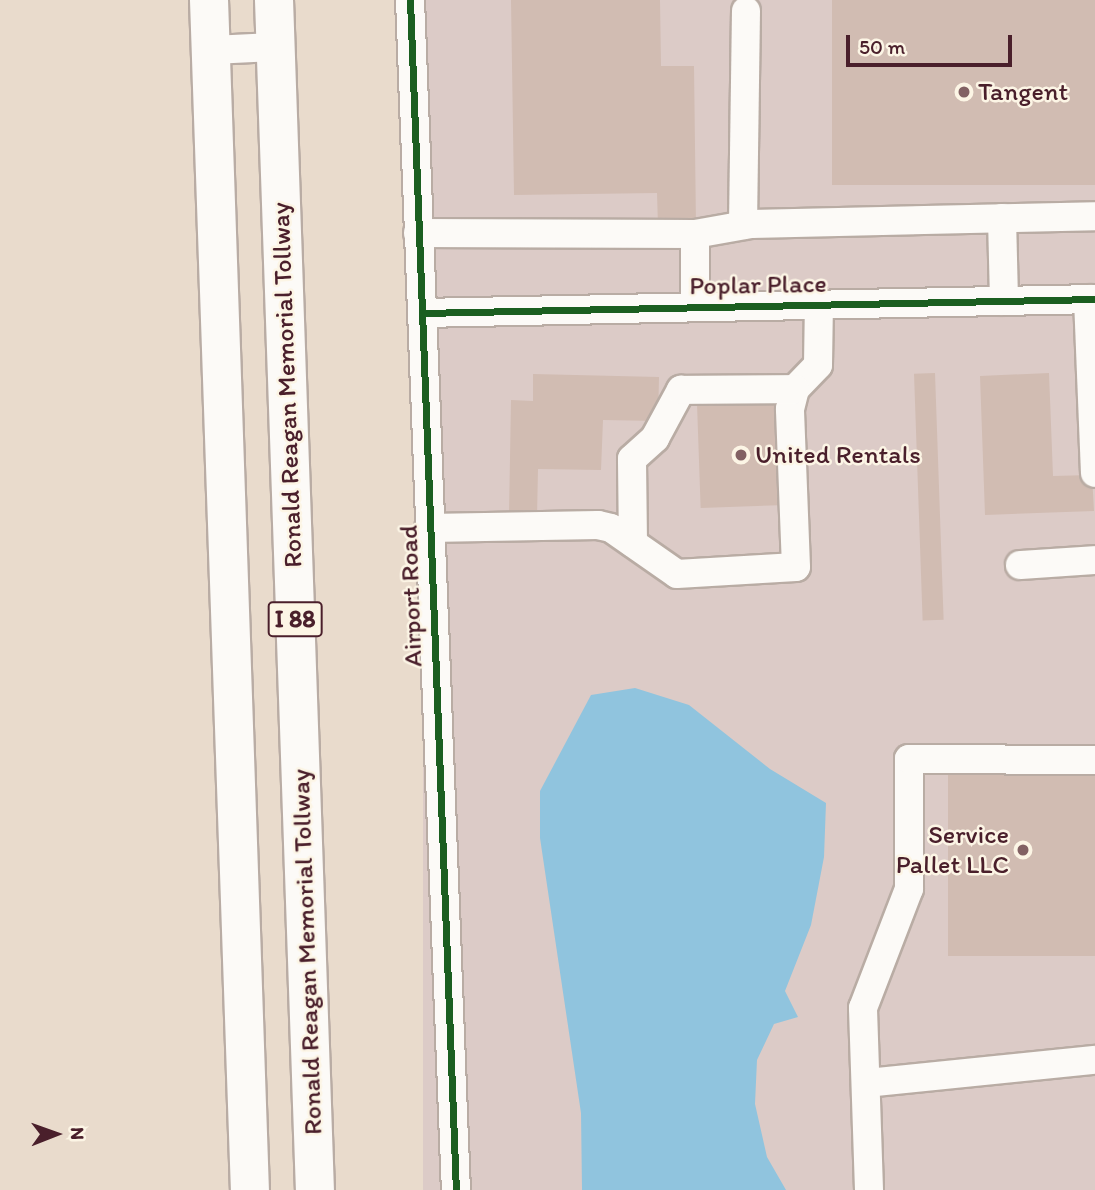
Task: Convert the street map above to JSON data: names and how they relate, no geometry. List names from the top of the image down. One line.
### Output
{"streets":{"highway":["Ronald Reagan Memorial Tollway","I 88"],"street":["Poplar Place","Airport Road"]},"crossings":[["Poplar Place","Airport Road"]],"places":["Tangent","United Rentals","Service Pallet LLC"],"scale_bar":"50 m","north":"right"}
